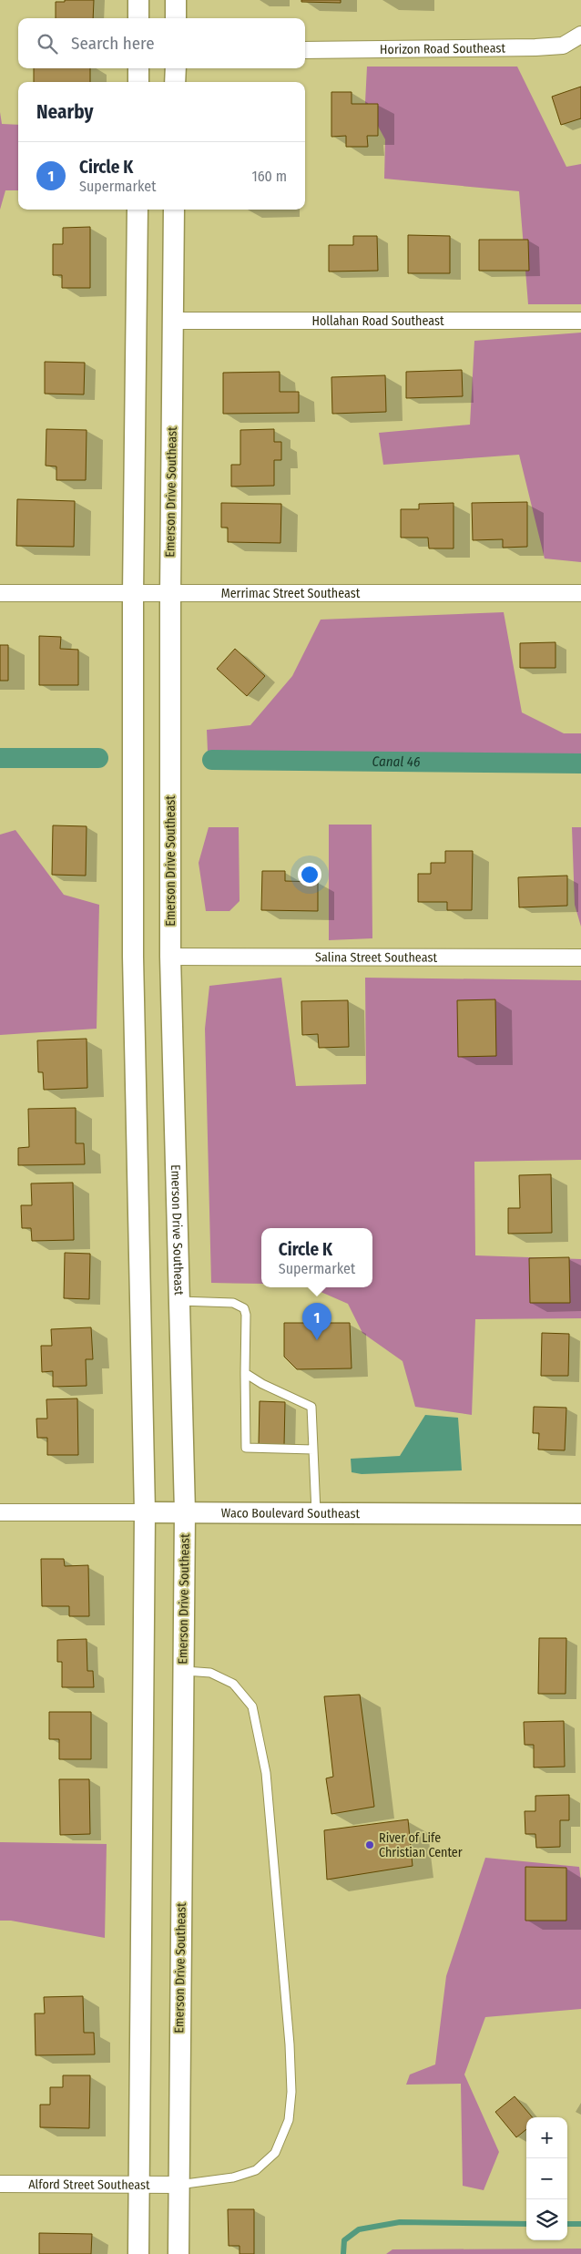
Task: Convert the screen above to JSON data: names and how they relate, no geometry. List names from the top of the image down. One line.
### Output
{"streets":{"street":["Horizon Road Southeast","Hollahan Road Southeast","Emerson Drive Southeast","Merrimac Street Southeast","Salina Street Southeast","Waco Boulevard Southeast","Alford Street Southeast"]},"crossings":[["Hollahan Road Southeast","Emerson Drive Southeast"],["Emerson Drive Southeast","Merrimac Street Southeast"],["Emerson Drive Southeast","Salina Street Southeast"],["Emerson Drive Southeast","Waco Boulevard Southeast"],["Emerson Drive Southeast","Alford Street Southeast"]],"water":["Canal 46"],"places":["River of Life Christian Center"],"page":{"search":"Search here","heading":"Nearby","list":[{"mark":"1","name":"Circle K","note":"Supermarket","value":"160 m"}],"popup":["Circle K","Supermarket"],"pins":"1","map_buttons":["+","−"]}}
